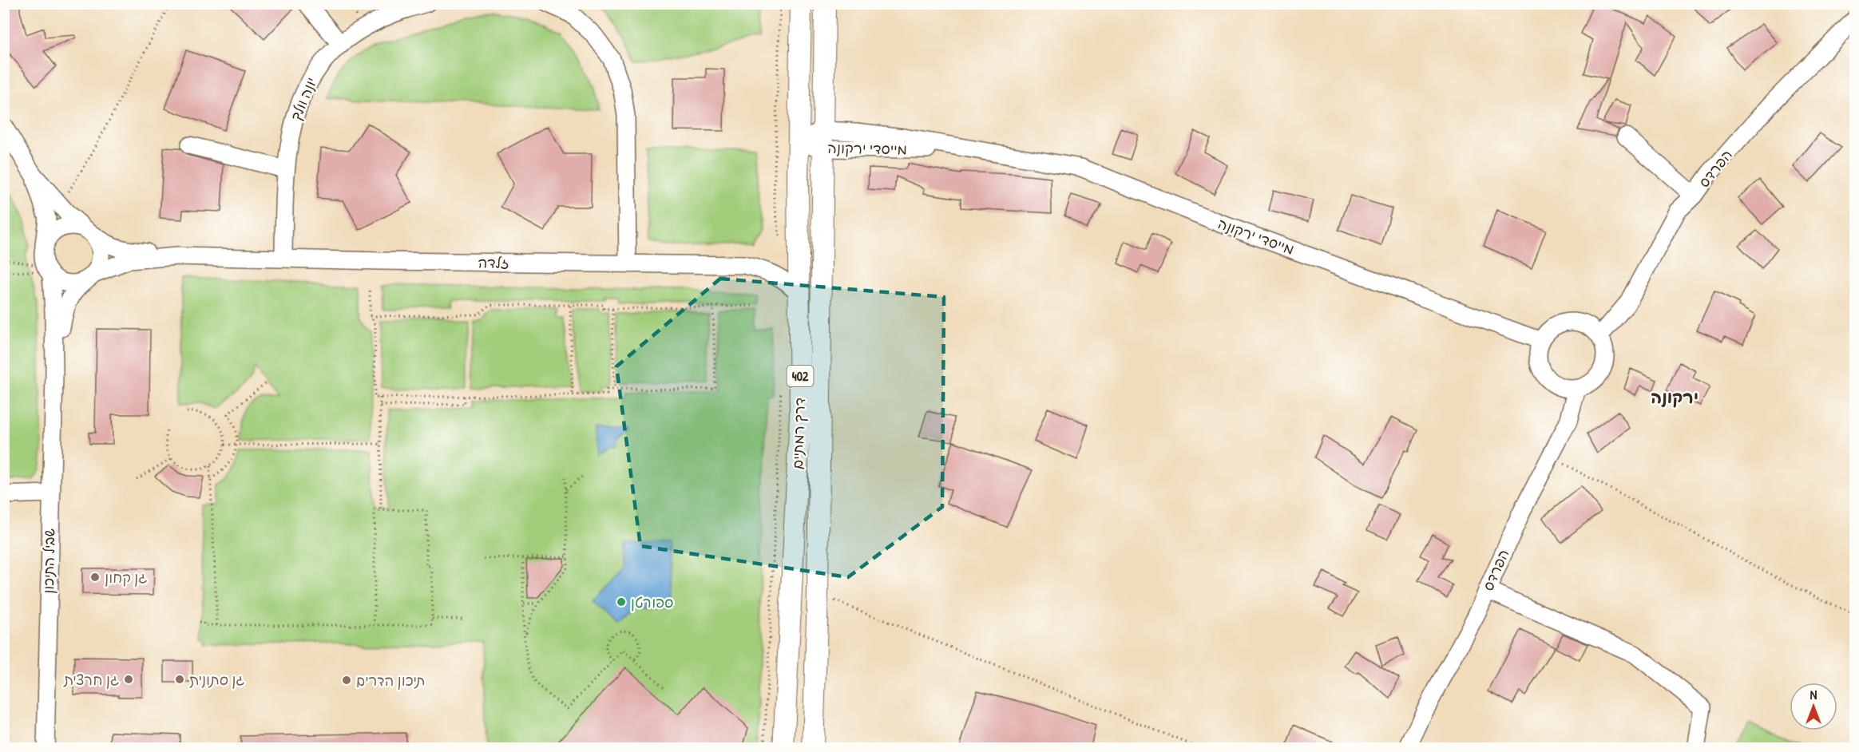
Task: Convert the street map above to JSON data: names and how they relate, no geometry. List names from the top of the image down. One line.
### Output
{"streets":{"main road":["402","דרך רמתיים"],"street":["יונה וולך","מייסדי ירקונה","הפרדס","זלדה","שביל התיכון"]},"crossings":[["יונה וולך","זלדה"],["מייסדי ירקונה","הפרדס"],["מייסדי ירקונה","דרך רמתיים"],["זלדה","דרך רמתיים"],["זלדה","שביל התיכון"]],"districts":["ירקונה"],"places":["גן קחון","ספורטן","גן חרצית","גן סתונית","תיכון הדרים"],"north":"top"}
